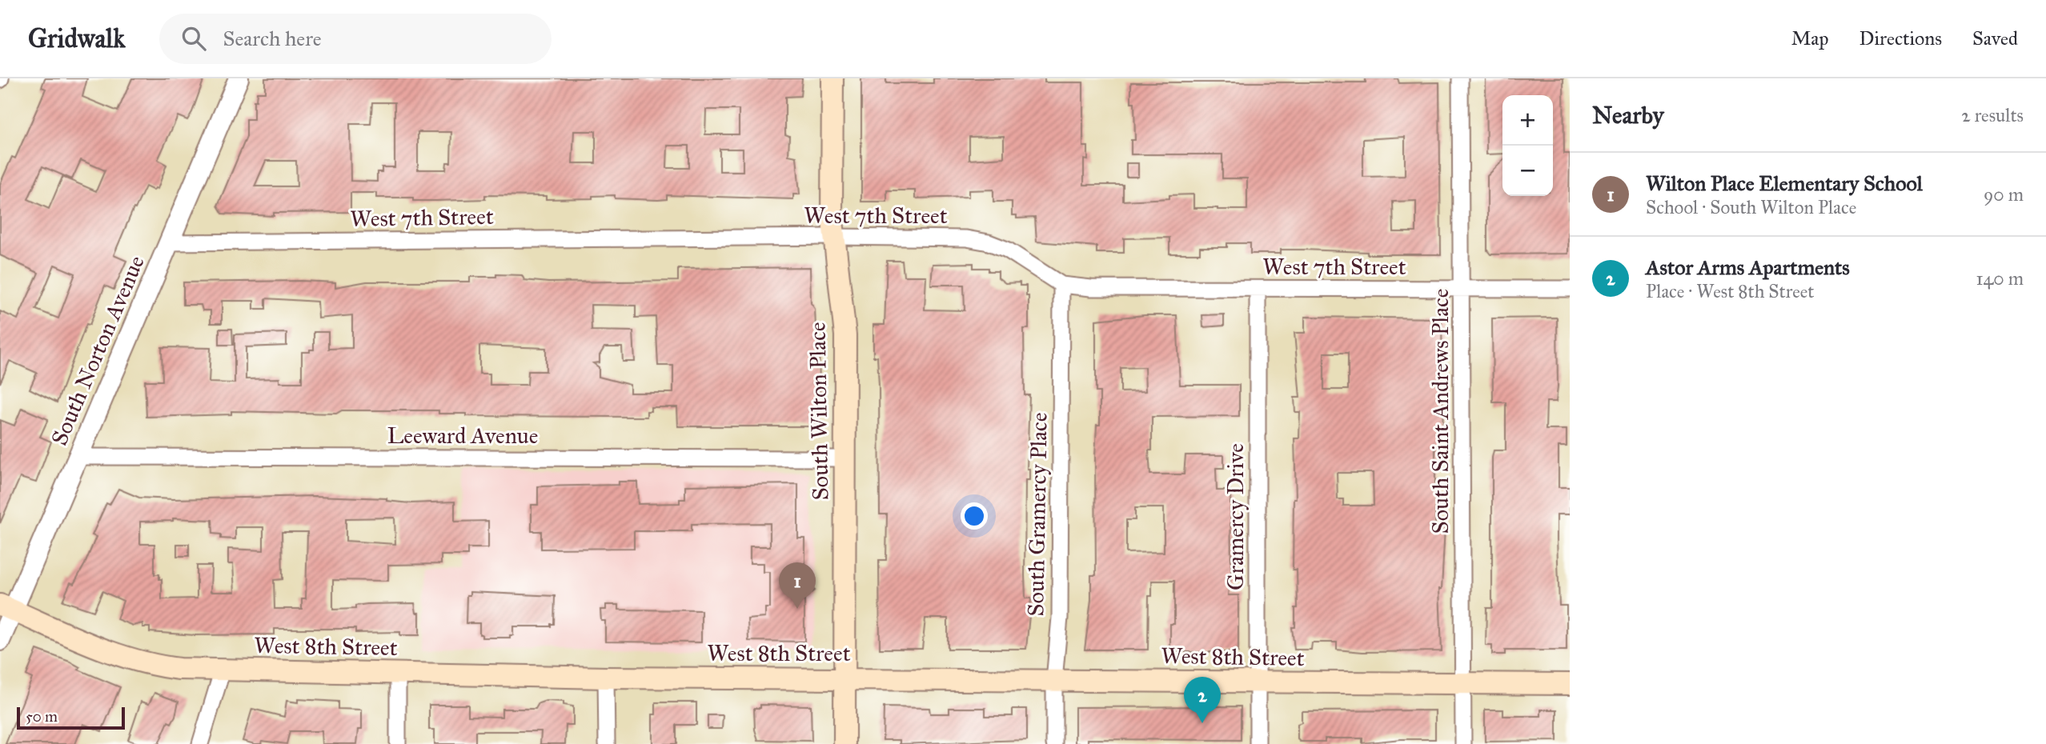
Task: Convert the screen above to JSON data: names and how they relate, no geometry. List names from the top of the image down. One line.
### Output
{"streets":{"main road":["South Wilton Place","West 8th Street"],"street":["West 7th Street","South Norton Avenue","South Saint Andrews Place","Leeward Avenue","South Gramercy Place","Gramercy Drive"]},"crossings":[["West 7th Street","South Norton Avenue"],["West 7th Street","South Wilton Place"],["West 7th Street","South Saint Andrews Place"],["West 7th Street","South Gramercy Place"],["West 7th Street","Gramercy Drive"],["South Norton Avenue","Leeward Avenue"],["South Norton Avenue","West 8th Street"],["South Wilton Place","Leeward Avenue"],["South Wilton Place","West 8th Street"],["South Saint Andrews Place","West 8th Street"],["South Gramercy Place","West 8th Street"],["Gramercy Drive","West 8th Street"]],"scale_bar":"50 m","page":{"header":"Gridwalk","search":"Search here","nav":["Map","Directions","Saved"],"heading":["Nearby","2 results"],"map_buttons":["+","−"],"list":[{"mark":"1","name":"Wilton Place Elementary School","note":"School · South Wilton Place","value":"90 m"},{"mark":"2","name":"Astor Arms Apartments","note":"Place · West 8th Street","value":"140 m"}],"pins":["1","2"],"scale":"50 m"}}
